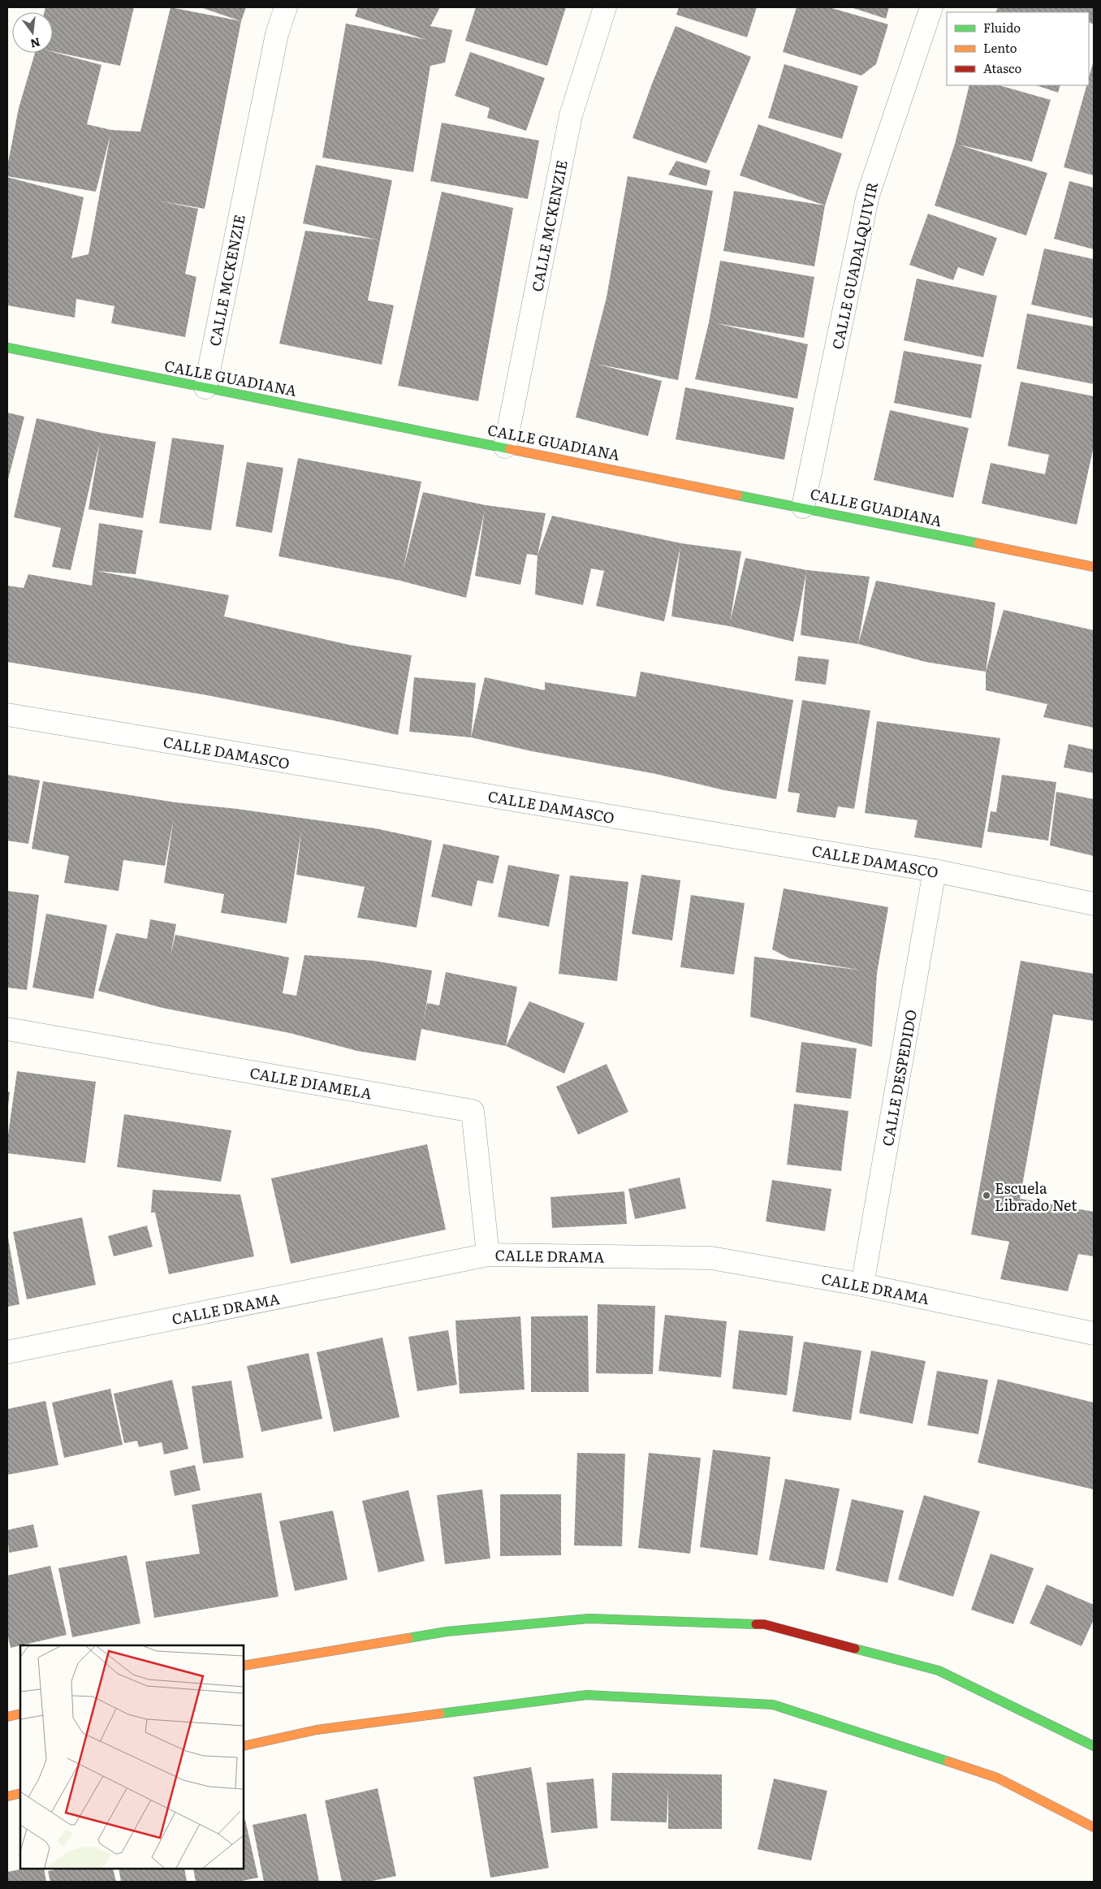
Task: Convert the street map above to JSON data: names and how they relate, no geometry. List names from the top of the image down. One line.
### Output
{"streets":{"main road":["CALLE GUADIANA"],"street":["CALLE MCKENZIE","CALLE GUADALQUIVIR","CALLE DAMASCO","CALLE DESPEDIDO","CALLE DIAMELA","CALLE DRAMA"]},"crossings":[["CALLE MCKENZIE","CALLE GUADIANA"],["CALLE GUADALQUIVIR","CALLE GUADIANA"],["CALLE DAMASCO","CALLE DESPEDIDO"],["CALLE DESPEDIDO","CALLE DRAMA"],["CALLE DIAMELA","CALLE DRAMA"]],"places":["Escuela Librado Net"],"legend":["Fluido","Lento","Atasco"],"north":"bottom"}
